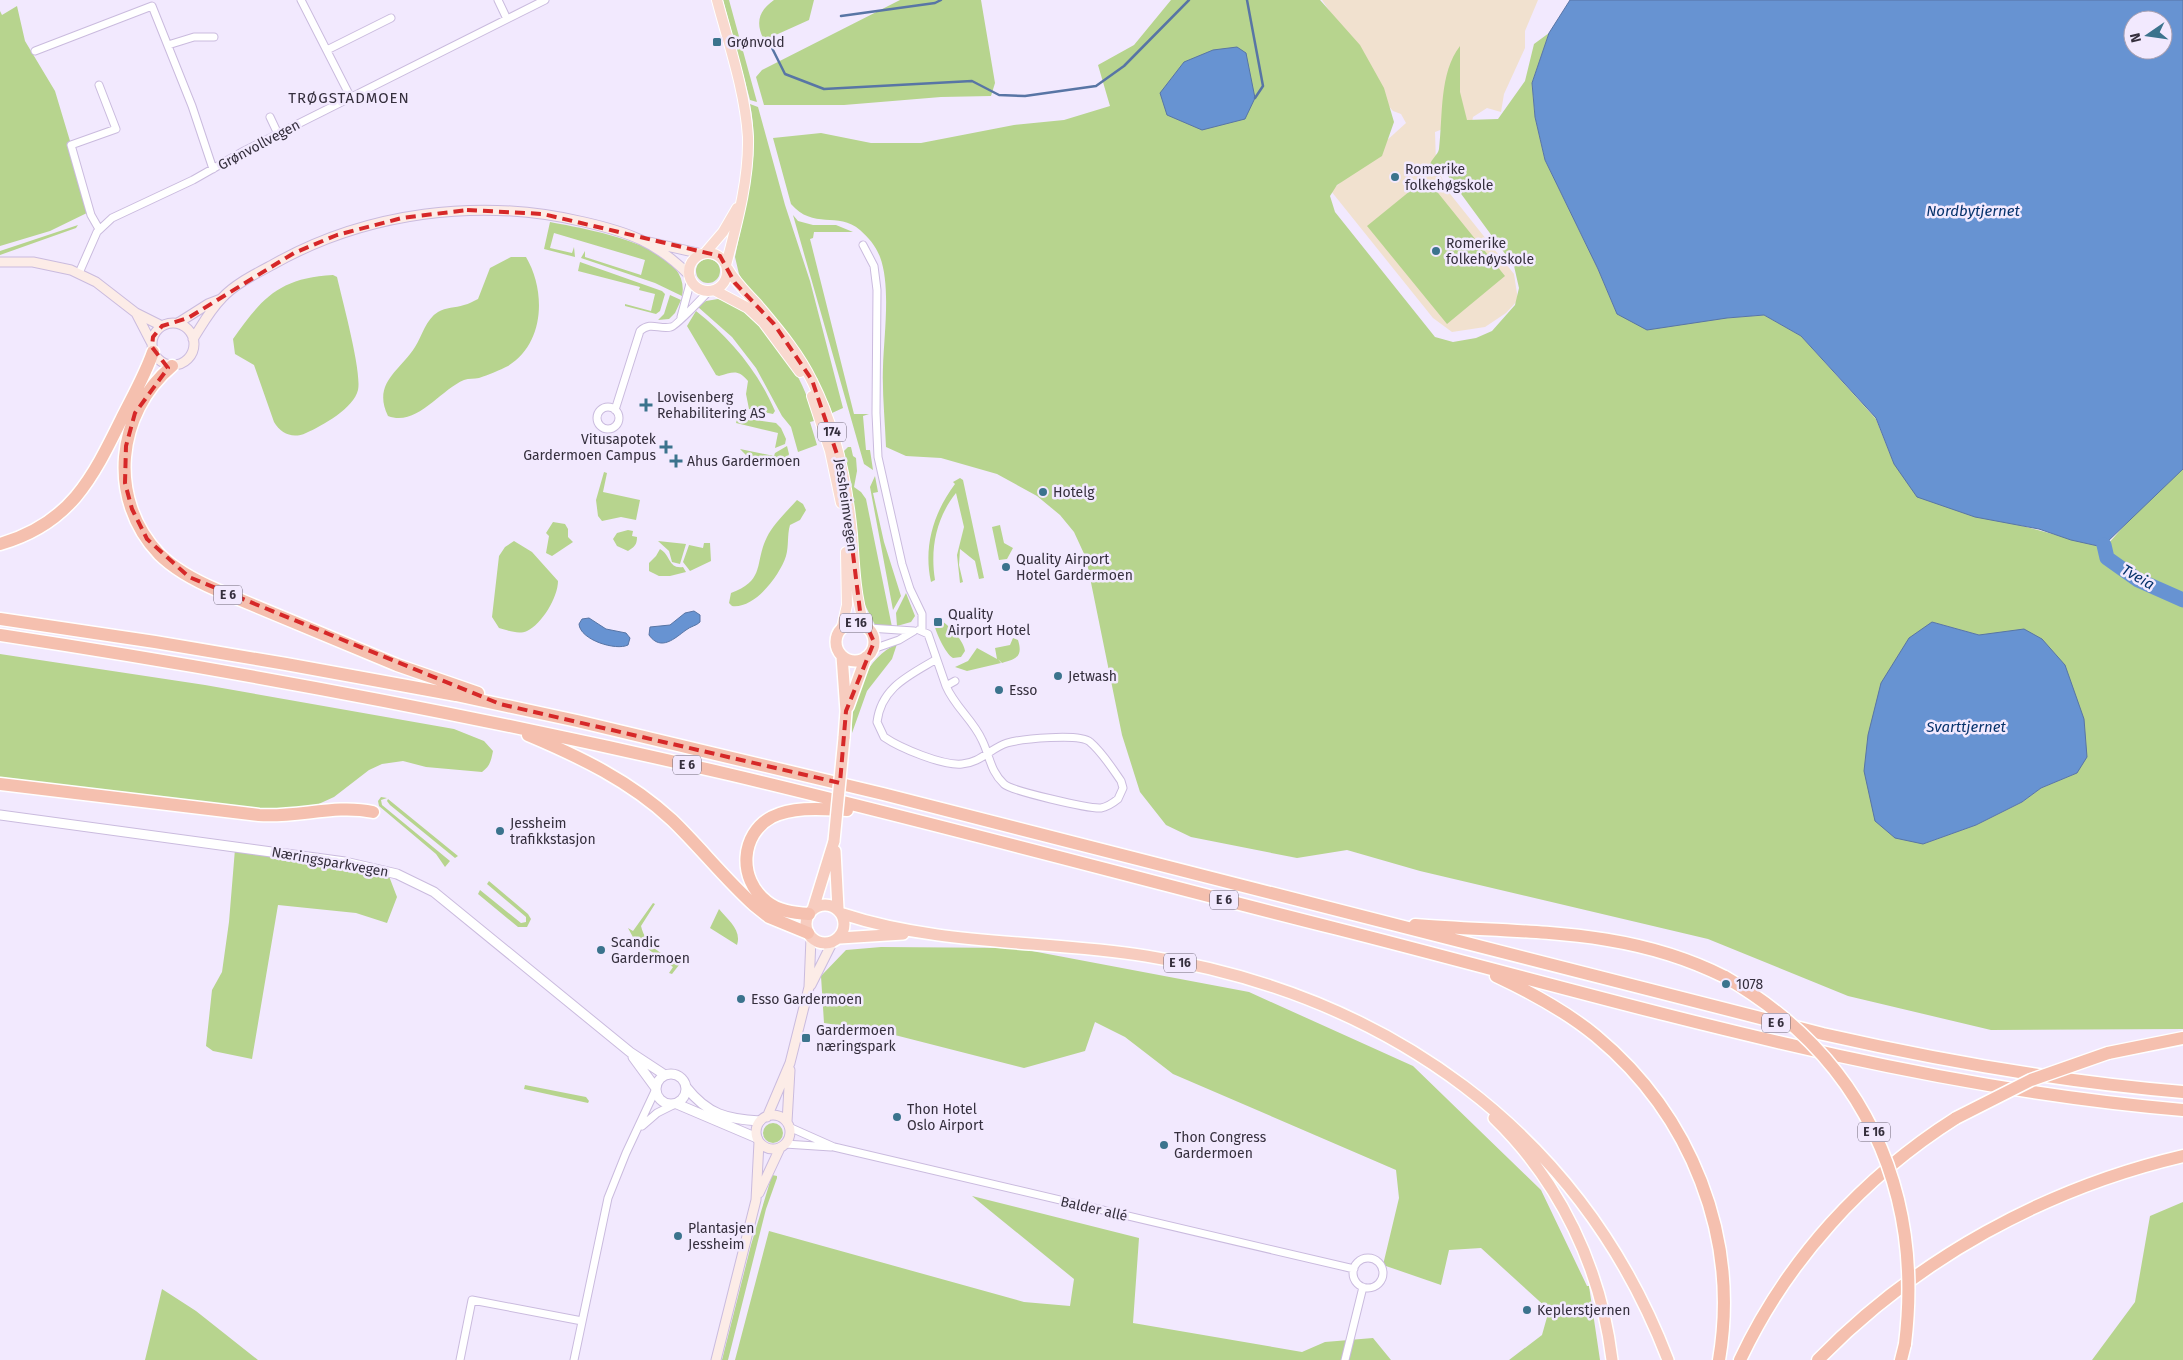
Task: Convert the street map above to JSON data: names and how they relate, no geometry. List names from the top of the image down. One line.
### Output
{"streets":{"highway":["E 6","E 16"],"main road":["174","Jessheimvegen"],"street":["Grønvollvegen","Næringsparkvegen","Balder allé"]},"crossings":[["174","Jessheimvegen"],["Jessheimvegen","E 16"],["E 6","E 16"],["Næringsparkvegen","Balder allé"]],"districts":["TRØGSTADMOEN"],"water":["Nordbytjernet","Tveia","Svarttjernet"],"places":{"transit":["Grønvold","Quality Airport Hotel","Gardermoen næringspark"],"other":["Romerike folkehøgskole","Romerike folkehøyskole","Hotelg","Quality Airport Hotel Gardermoen","Jetwash","Esso","Jessheim trafikkstasjon","Scandic Gardermoen","1078","Esso Gardermoen","Thon Hotel Oslo Airport","Thon Congress Gardermoen","Plantasjen Jessheim","Keplerstjernen"],"health":["Lovisenberg Rehabilitering AS","Vitusapotek Gardermoen Campus","Ahus Gardermoen"]},"north":"left"}
